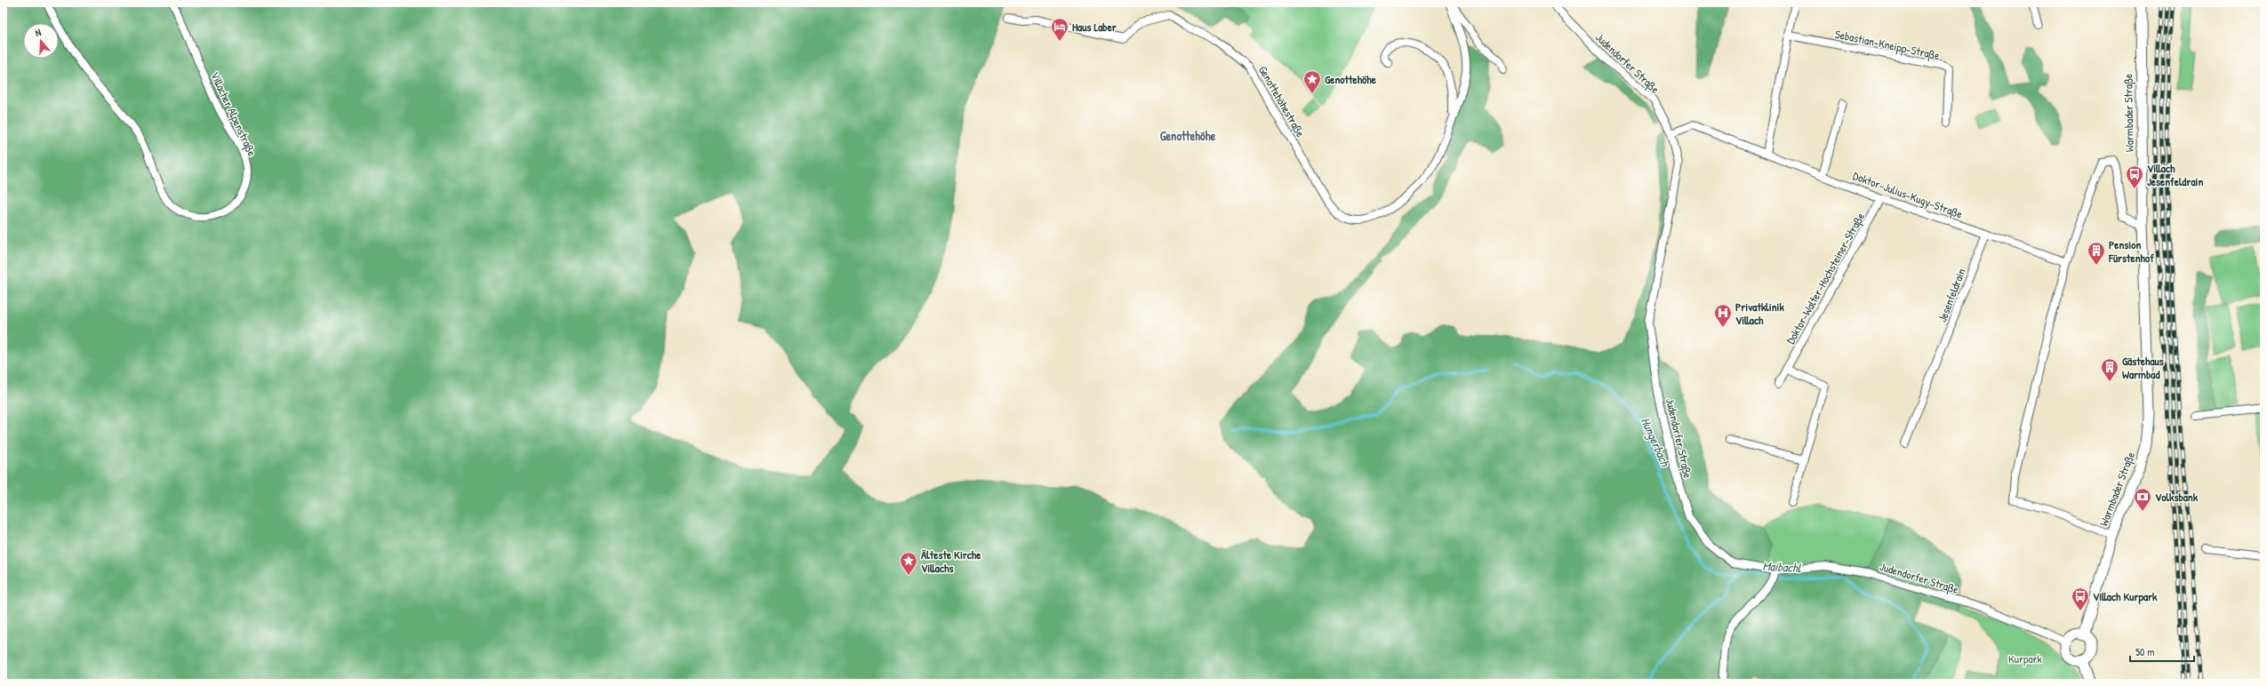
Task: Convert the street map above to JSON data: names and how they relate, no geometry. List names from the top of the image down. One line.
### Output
{"streets":{"street":["Sebastian-Kneipp-Straße","Judendorfer Straße","Genottehöhestraße","Warmbader Straße","Villacher Alpenstraße","Doktor-Julius-Kugy-Straße","Doktor-Walter-Hochsteiner-Straße","Jesenfeldrain"]},"crossings":[["Judendorfer Straße","Warmbader Straße"],["Judendorfer Straße","Doktor-Julius-Kugy-Straße"],["Doktor-Julius-Kugy-Straße","Doktor-Walter-Hochsteiner-Straße"],["Doktor-Julius-Kugy-Straße","Jesenfeldrain"]],"districts":["Genottehöhe"],"water":["Hungerbach","Maibachl"],"parks":["Kurpark"],"places":{"hotel":["Haus Laber"],"place":["Genottehöhe","Älteste Kirche Villachs"],"bus stop":["Villach Jesenfeldrain","Villach Kurpark"],"building":["Pension Fürstenhof","Gästehaus Warmbad"],"hospital":["Privatklinik Villach"],"bank":["Volksbank"]},"scale_bar":"50 m","north":"top"}
